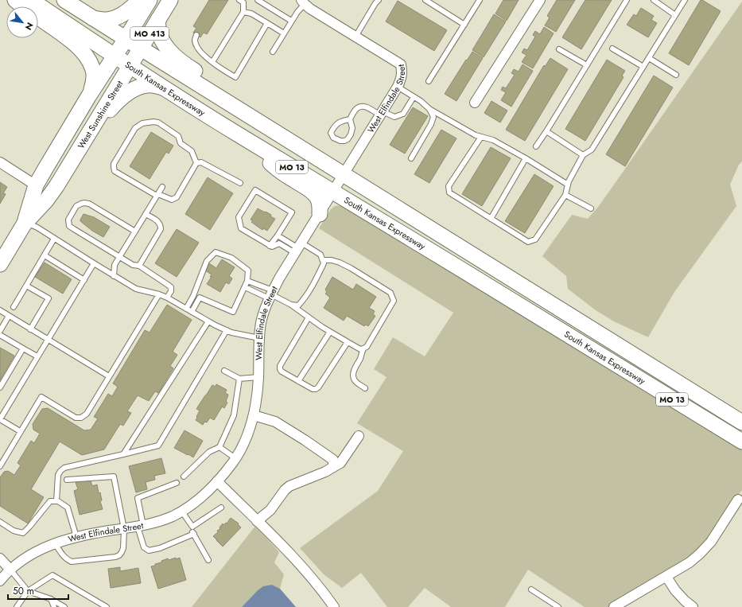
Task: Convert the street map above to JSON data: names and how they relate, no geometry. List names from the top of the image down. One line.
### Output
{"streets":{"main road":["MO 413","South Kansas Expressway","West Sunshine Street","MO 13"],"street":["West Elfindale Street"]},"crossings":[["South Kansas Expressway","West Elfindale Street"],["South Kansas Expressway","West Sunshine Street"]],"scale_bar":"50 m","north":"bottom right"}
